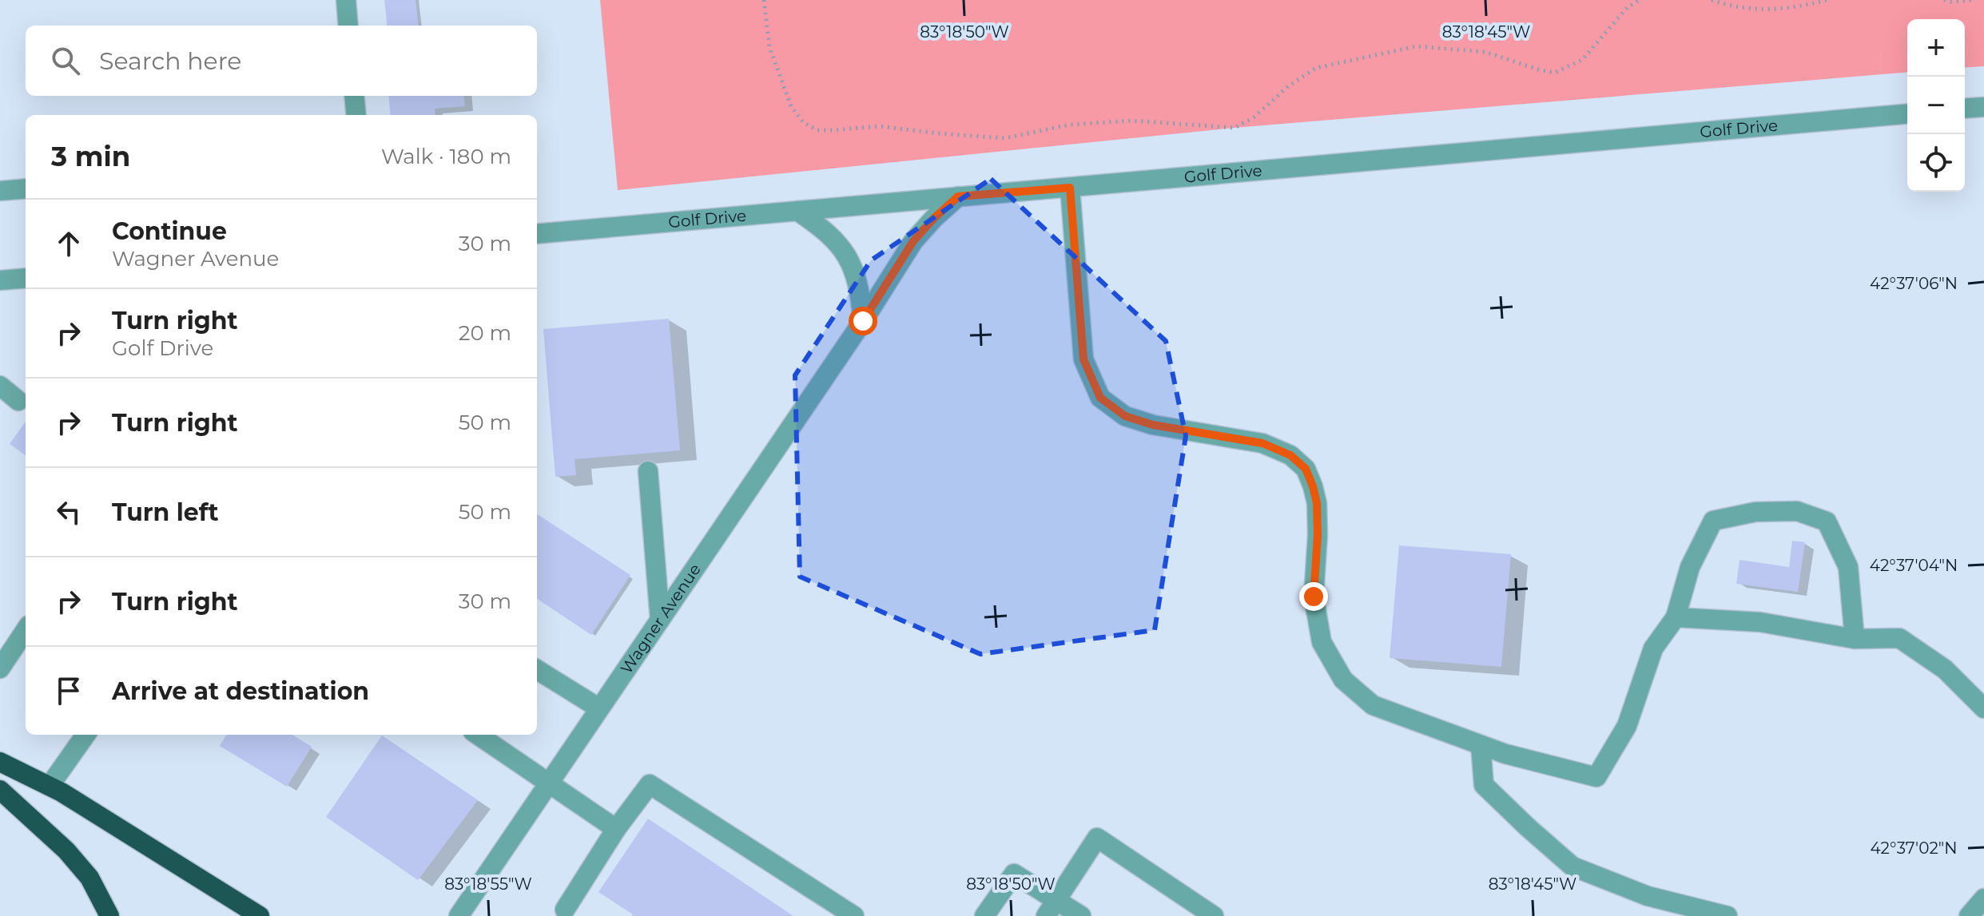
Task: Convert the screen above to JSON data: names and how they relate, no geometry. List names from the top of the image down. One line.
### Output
{"streets":{"street":["Golf Drive","Wagner Avenue"]},"crossings":[["Golf Drive","Wagner Avenue"]],"page":{"map_buttons":["+","−"],"search":"Search here","heading":["3 min","Walk · 180 m"],"list":[["Continue","Wagner Avenue","30 m"],["Turn right","Golf Drive","20 m"],["Turn right","50 m"],["Turn left","50 m"],["Turn right","30 m"],"Arrive at destination"]},"coordinates":["83°18'50\"W","83°18'45\"W","42°37'06\"N","42°37'04\"N","42°37'02\"N","83°18'55\"W"]}
